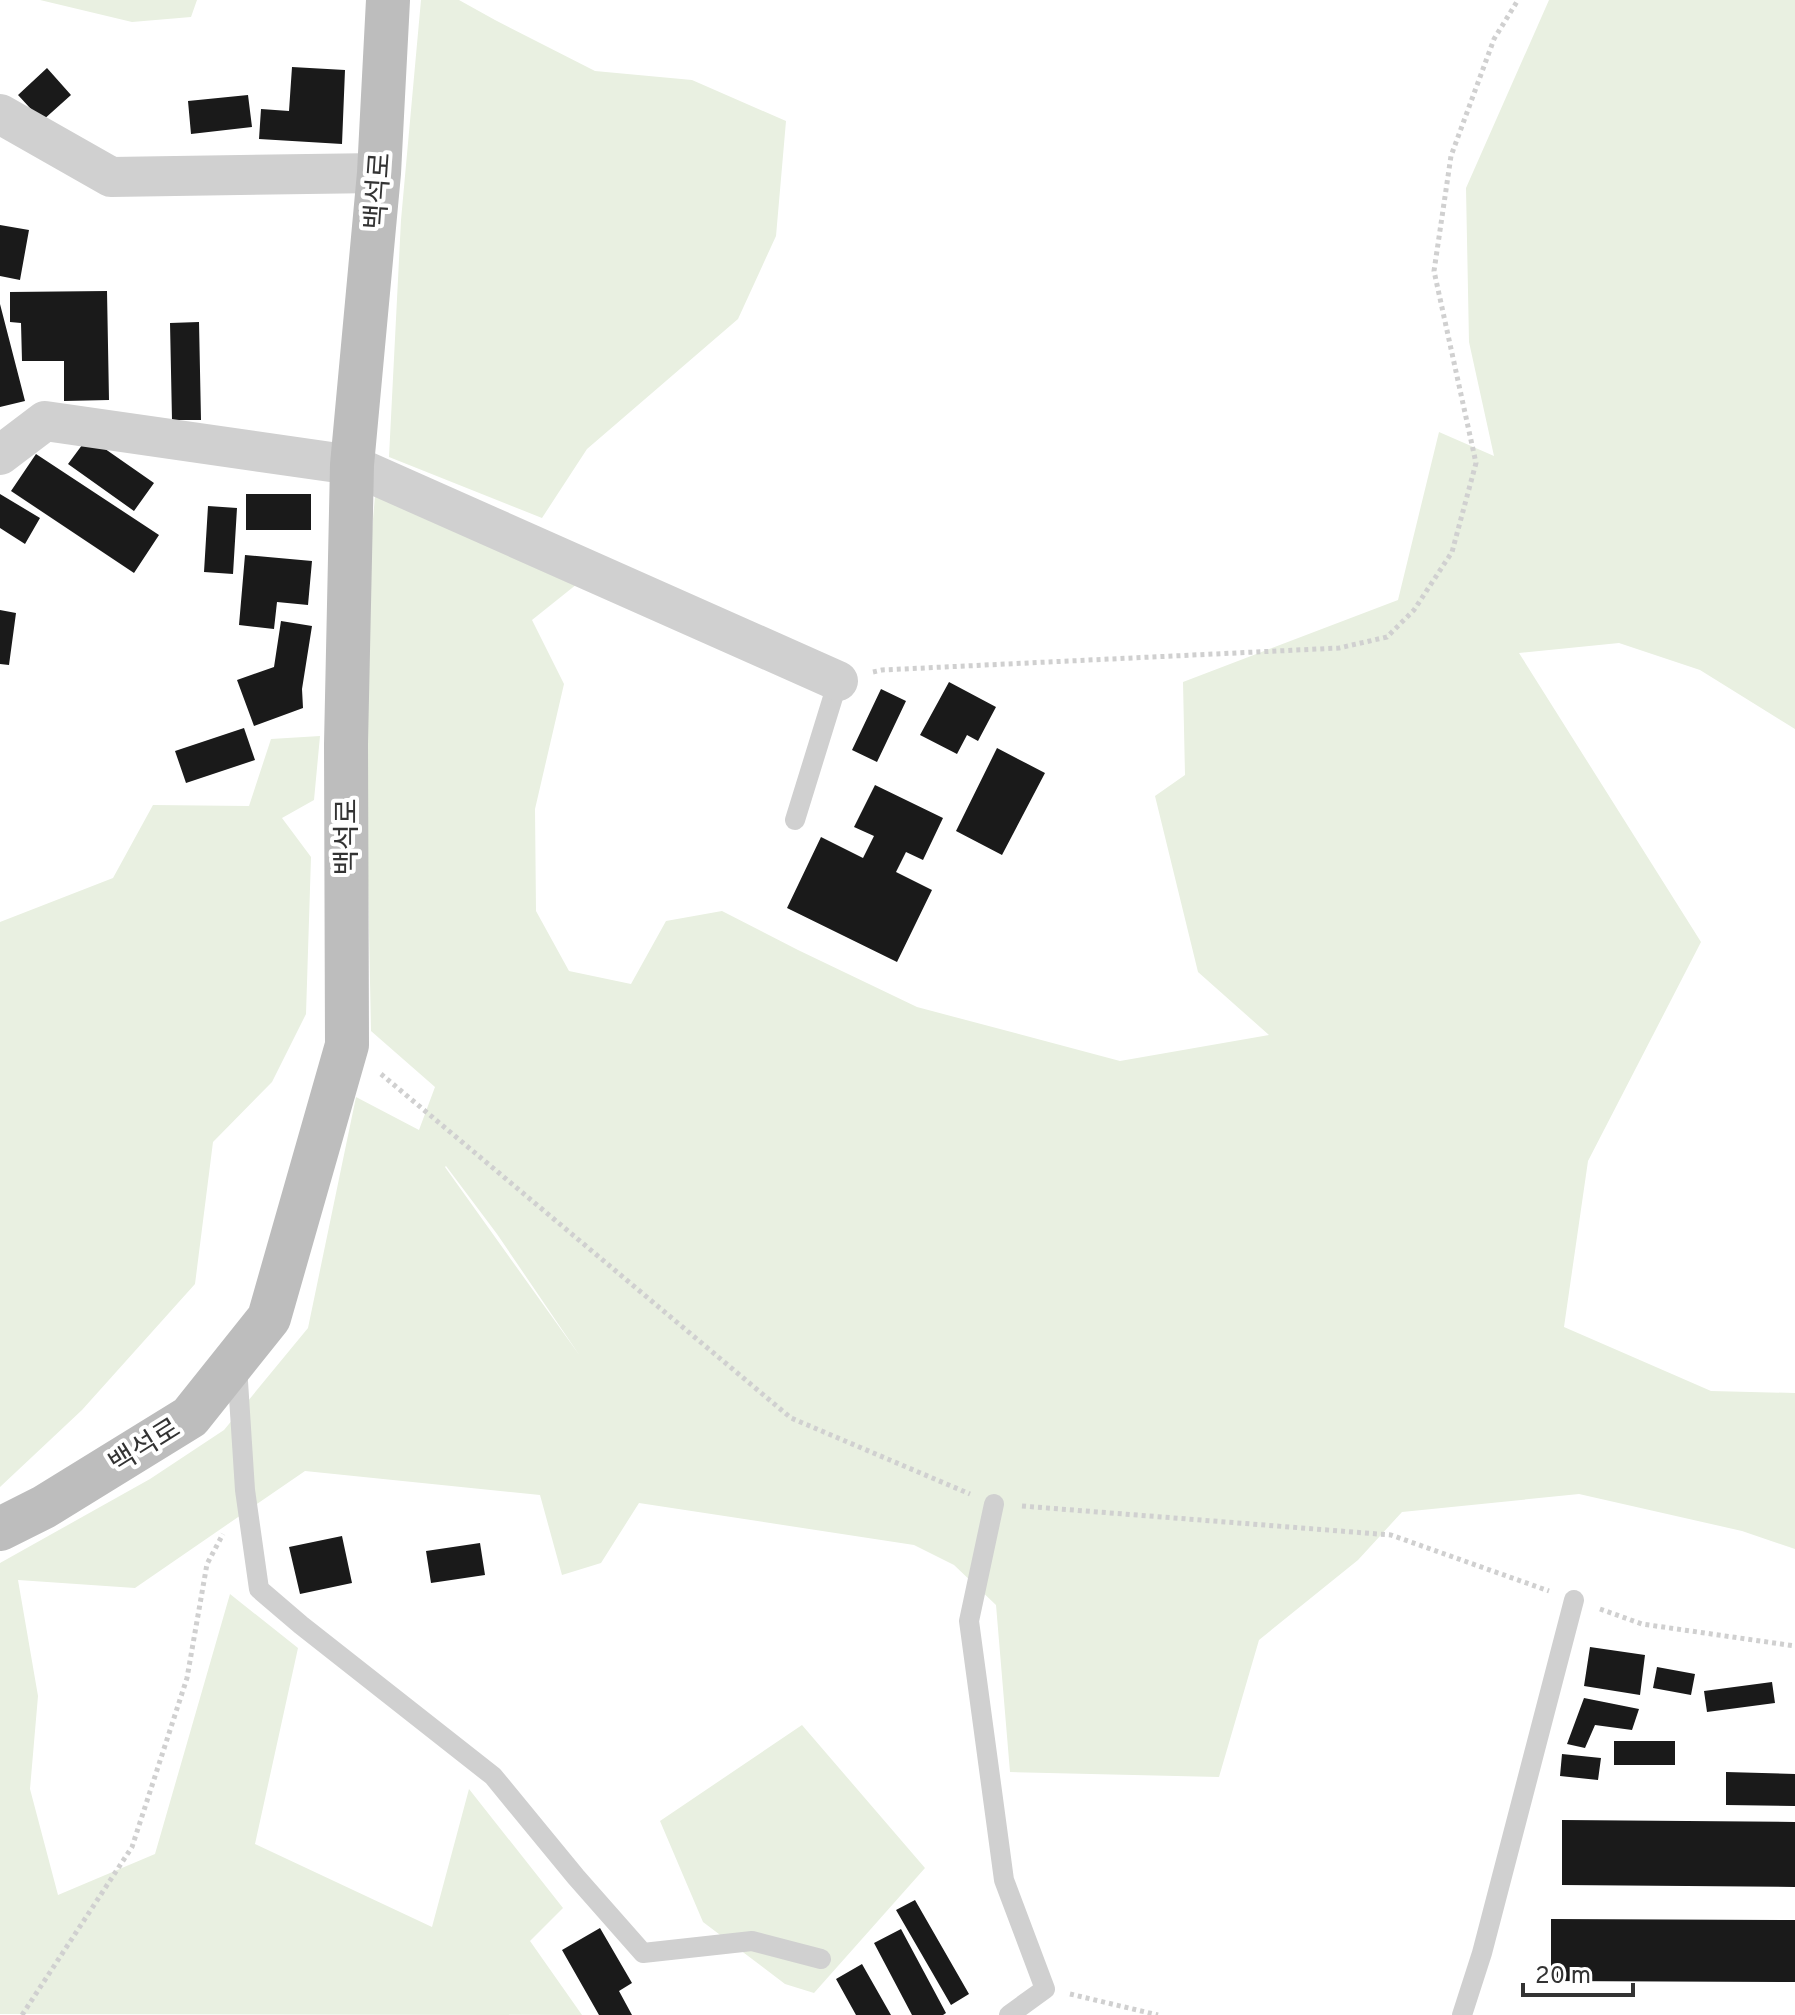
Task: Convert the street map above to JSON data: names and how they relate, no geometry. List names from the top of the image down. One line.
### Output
{"streets":{"street":["백석로"]},"scale_bar":"20 m"}
